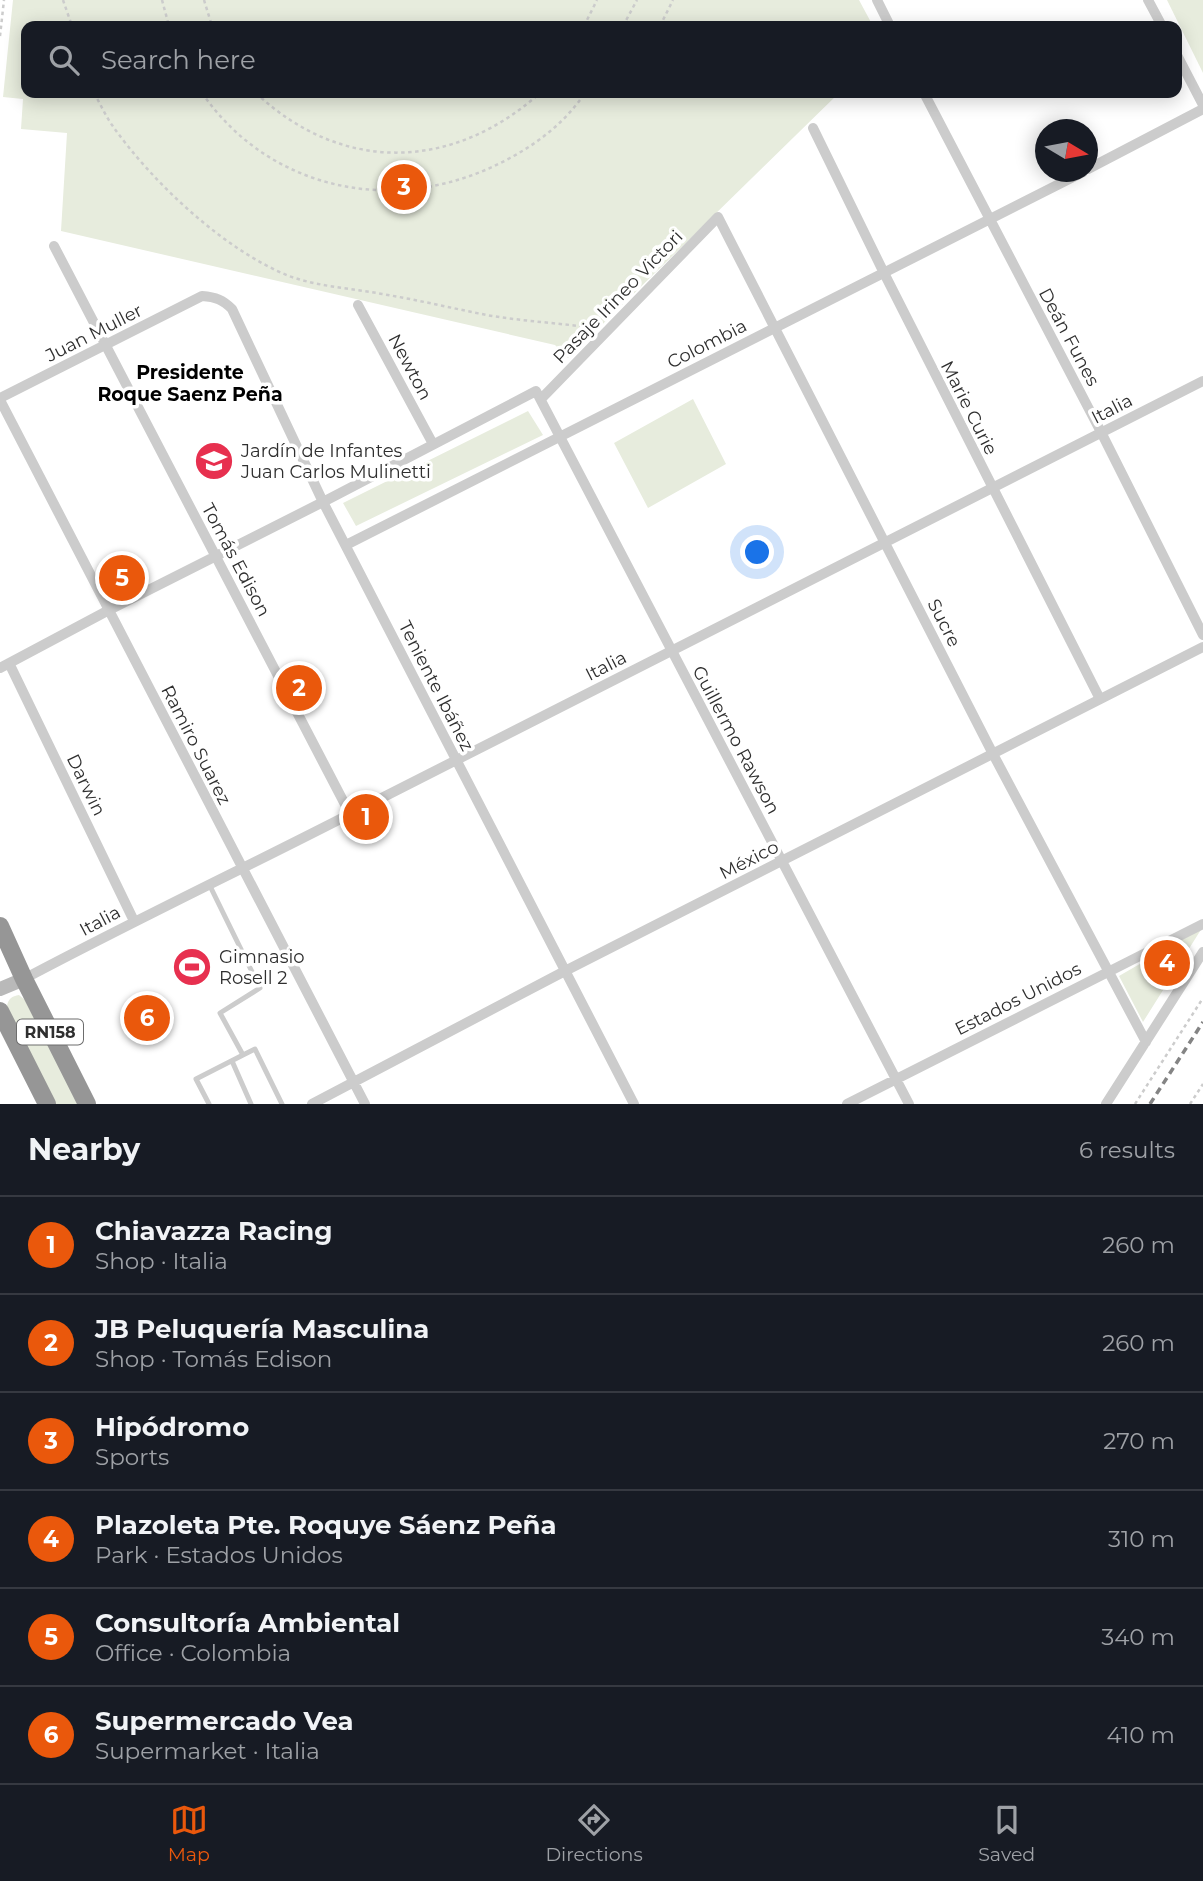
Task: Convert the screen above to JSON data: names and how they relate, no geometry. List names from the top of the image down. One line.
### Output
{"streets":{"highway":["RN158"],"street":["Pasaje Irineo Victori","Juan Muller","Deán Funes","Colombia","Newton","Marie Curie","Italia","Tomás Edison","Sucre","Teniente Ibáñez","Guillermo Rawson","Ramiro Suarez","Darwin","México","Estados Unidos"]},"crossings":[["Pasaje Irineo Victori","Sucre"],["Pasaje Irineo Victori","Guillermo Rawson"],["Juan Muller","Tomás Edison"],["Juan Muller","Teniente Ibáñez"],["Juan Muller","Ramiro Suarez"],["Deán Funes","Colombia"],["Deán Funes","Italia"],["Colombia","Marie Curie"],["Colombia","Sucre"],["Colombia","Teniente Ibáñez"],["Colombia","Guillermo Rawson"],["Marie Curie","Italia"],["Marie Curie","México"],["Italia","Tomás Edison"],["Italia","Sucre"],["Italia","Teniente Ibáñez"],["Italia","Guillermo Rawson"],["Italia","Ramiro Suarez"],["Italia","Darwin"],["Italia","RN158"],["Sucre","México"],["Sucre","Estados Unidos"],["Teniente Ibáñez","México"],["Guillermo Rawson","México"],["Guillermo Rawson","Estados Unidos"],["Ramiro Suarez","México"]],"districts":["Presidente Roque Saenz Peña"],"places":{"school or university":["Jardín de Infantes Juan Carlos Mulinetti"],"sports":["Gimnasio Rosell 2"]},"north":"right","page":{"search":"Search here","pins":["3","5","2","1","4","6"],"heading":["Nearby","6 results"],"list":[{"mark":"1","name":"Chiavazza Racing","note":"Shop · Italia","value":"260 m"},{"mark":"2","name":"JB Peluquería Masculina","note":"Shop · Tomás Edison","value":"260 m"},{"mark":"3","name":"Hipódromo","note":"Sports","value":"270 m"},{"mark":"4","name":"Plazoleta Pte. Roquye Sáenz Peña","note":"Park · Estados Unidos","value":"310 m"},{"mark":"5","name":"Consultoría Ambiental","note":"Office · Colombia","value":"340 m"},{"mark":"6","name":"Supermercado Vea","note":"Supermarket · Italia","value":"410 m"}],"nav":["Map","Directions","Saved"]}}
